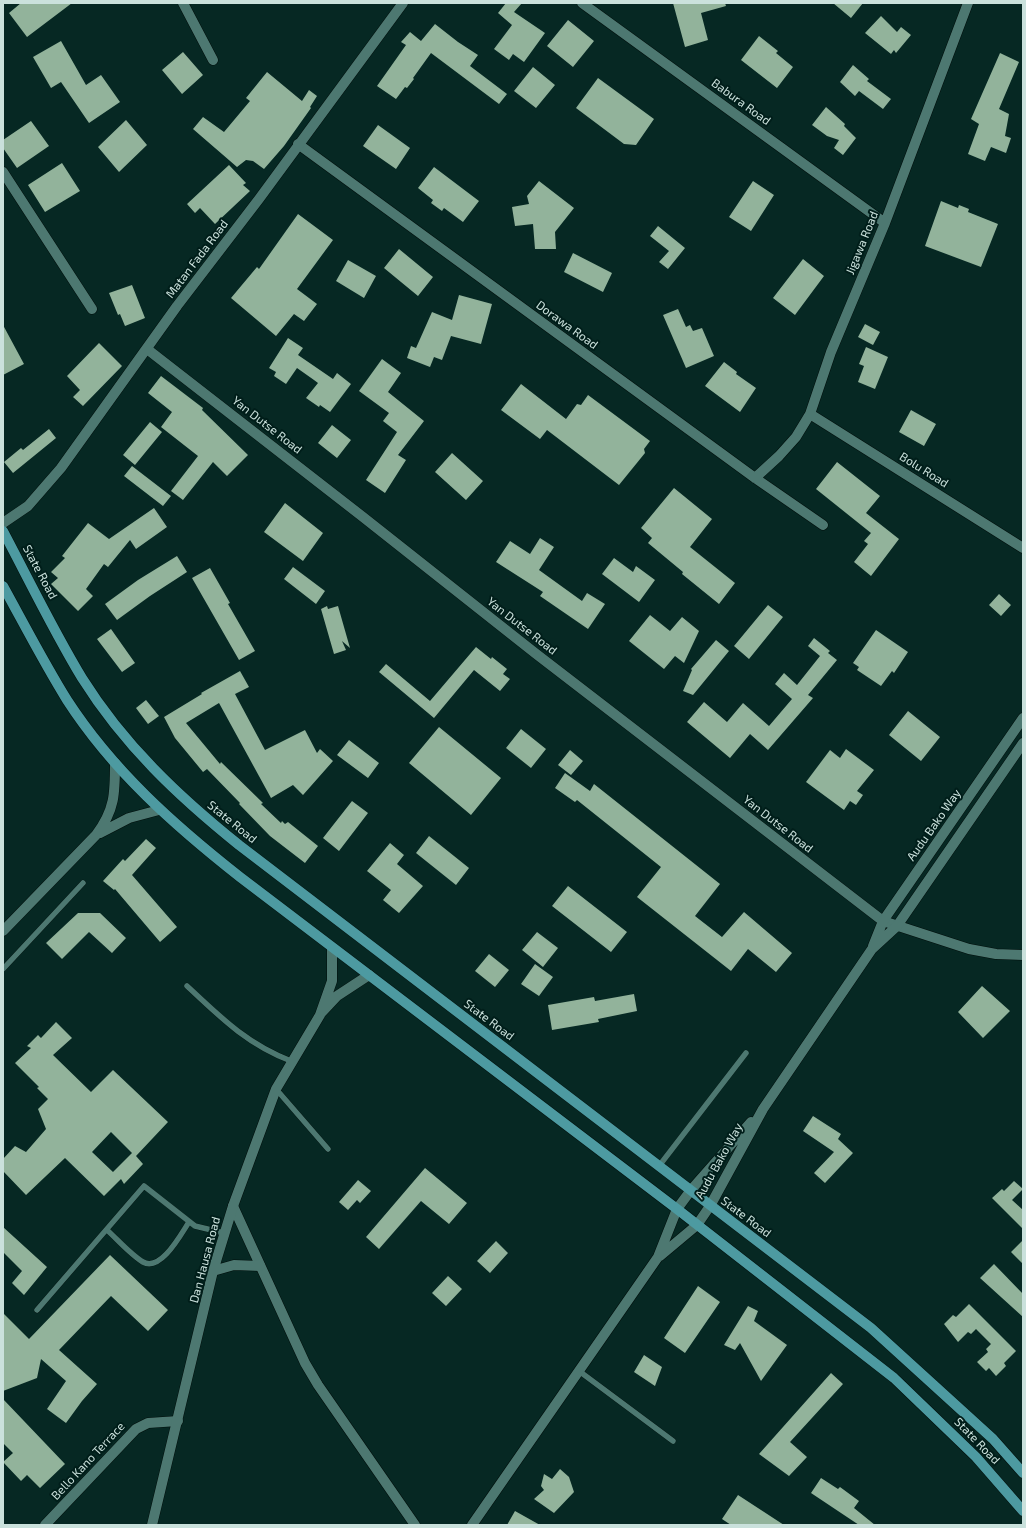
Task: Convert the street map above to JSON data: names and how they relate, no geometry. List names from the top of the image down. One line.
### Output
{"streets":{"main road":["State Road"],"street":["Babura Road","Jigawa Road","Matan Fada Road","Dorawa Road","Yan Dutse Road","Bolu Road","Audu Bako Way","Dan Hausa Road","Bello Kano Terrace"]},"crossings":[["Babura Road","Jigawa Road"],["Jigawa Road","Dorawa Road"],["Jigawa Road","Bolu Road"],["Matan Fada Road","Dorawa Road"],["Matan Fada Road","Yan Dutse Road"],["Yan Dutse Road","Audu Bako Way"],["State Road","Audu Bako Way"],["State Road","Dan Hausa Road"],["Dan Hausa Road","Bello Kano Terrace"]]}
